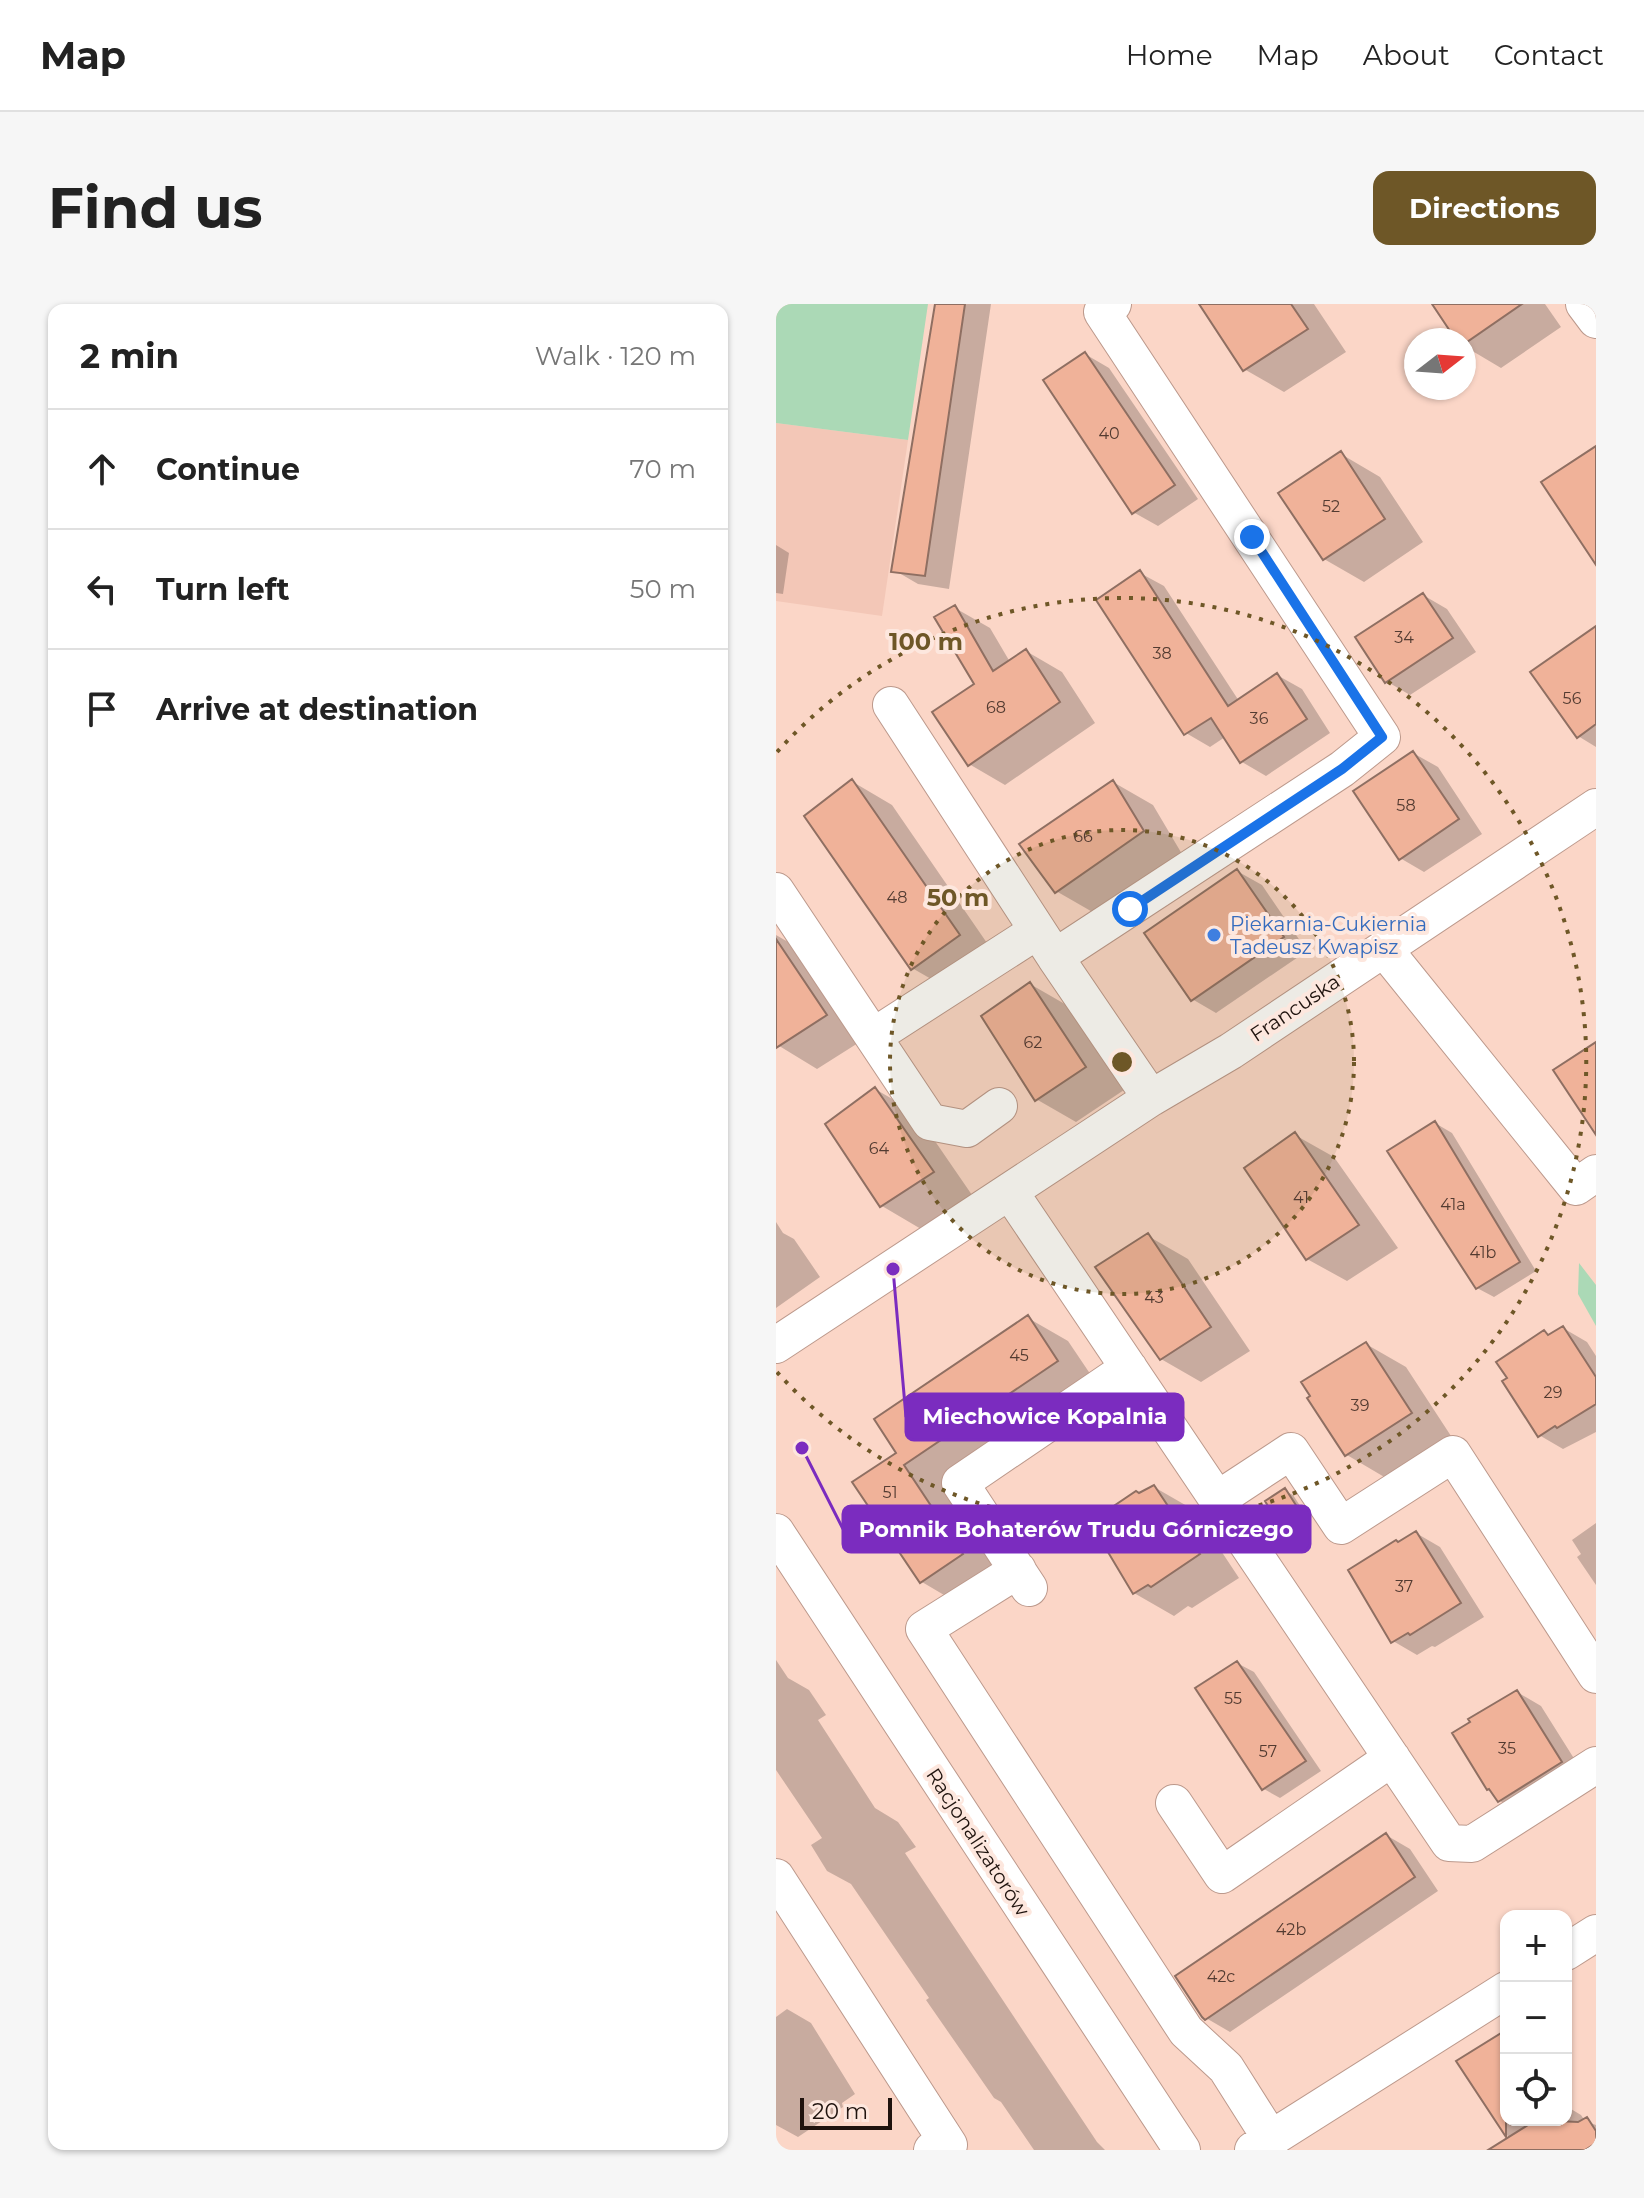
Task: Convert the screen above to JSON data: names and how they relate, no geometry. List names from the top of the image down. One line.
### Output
{"streets":{"street":["Francuska","Racjonalizatorów"]},"places":["Piekarnia-Cukiernia Tadeusz Kwapisz","Miechowice Kopalnia","Pomnik Bohaterów Trudu Górniczego"],"house_numbers":["40","52","34","38","56","68","36","58","66","48","62","64","41","41a","41b","43","45","29","39","51","37","55","35","57","42b","42c"],"scale_bar":"20 m","north":"right","page":{"header":"Map","nav":["Home","Map","About","Contact"],"buttons":"Directions","title":"Find us","heading":["2 min","Walk · 120 m"],"list":[["Continue","70 m"],["Turn left","50 m"],"Arrive at destination"],"map_buttons":["+","−"],"scale":"20 m"},"rings":["100 m","50 m"]}
